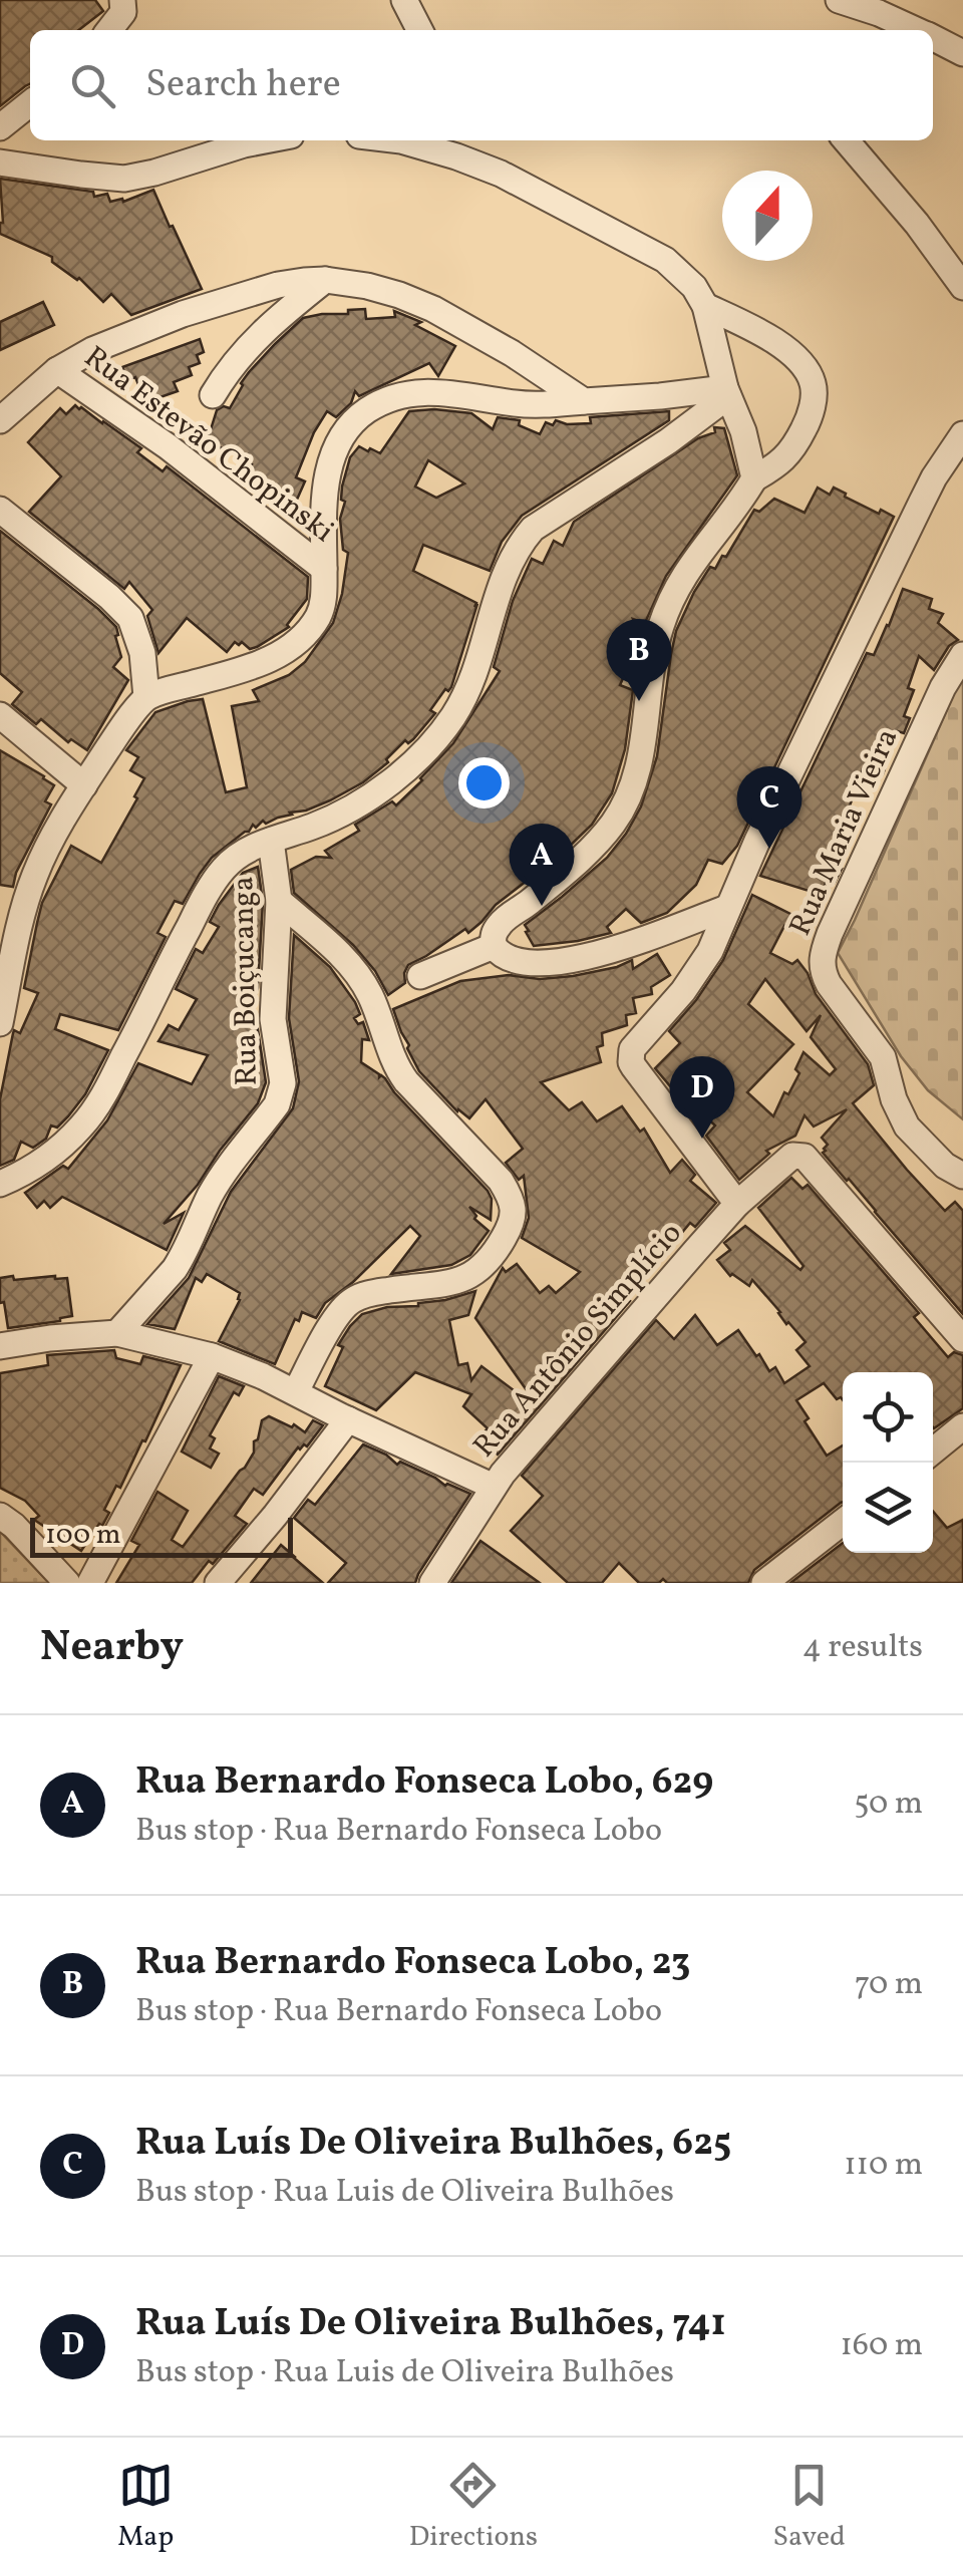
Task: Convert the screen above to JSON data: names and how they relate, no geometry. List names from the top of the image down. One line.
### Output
{"streets":{"street":["Rua Estevão Chopinski","Rua Maria Vieira","Rua Boiçucanga","Rua Antônio Simplício"]},"scale_bar":"100 m","north":"top","page":{"search":"Search here","pins":["B","C","A","D"],"scale":"100 m","heading":["Nearby","4 results"],"list":[{"mark":"A","name":"Rua Bernardo Fonseca Lobo, 629","note":"Bus stop · Rua Bernardo Fonseca Lobo","value":"50 m"},{"mark":"B","name":"Rua Bernardo Fonseca Lobo, 23","note":"Bus stop · Rua Bernardo Fonseca Lobo","value":"70 m"},{"mark":"C","name":"Rua Luís De Oliveira Bulhões, 625","note":"Bus stop · Rua Luis de Oliveira Bulhões","value":"110 m"},{"mark":"D","name":"Rua Luís De Oliveira Bulhões, 741","note":"Bus stop · Rua Luis de Oliveira Bulhões","value":"160 m"}],"nav":["Map","Directions","Saved"]}}
